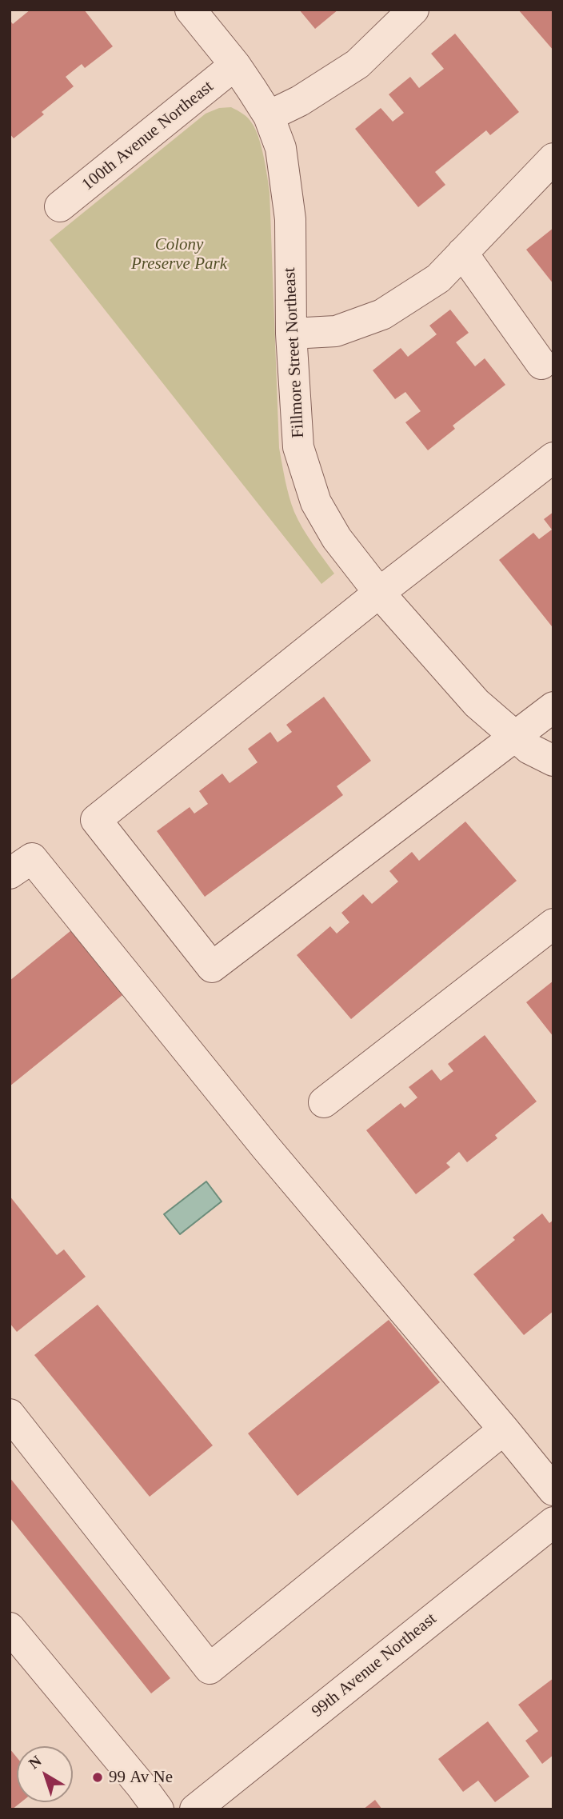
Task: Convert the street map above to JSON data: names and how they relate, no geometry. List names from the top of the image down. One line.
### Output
{"streets":{"street":["100th Avenue Northeast","Fillmore Street Northeast","99th Avenue Northeast"]},"crossings":[["100th Avenue Northeast","Fillmore Street Northeast"]],"parks":["Colony Preserve Park"],"places":["99 Av Ne"],"north":"top left"}
